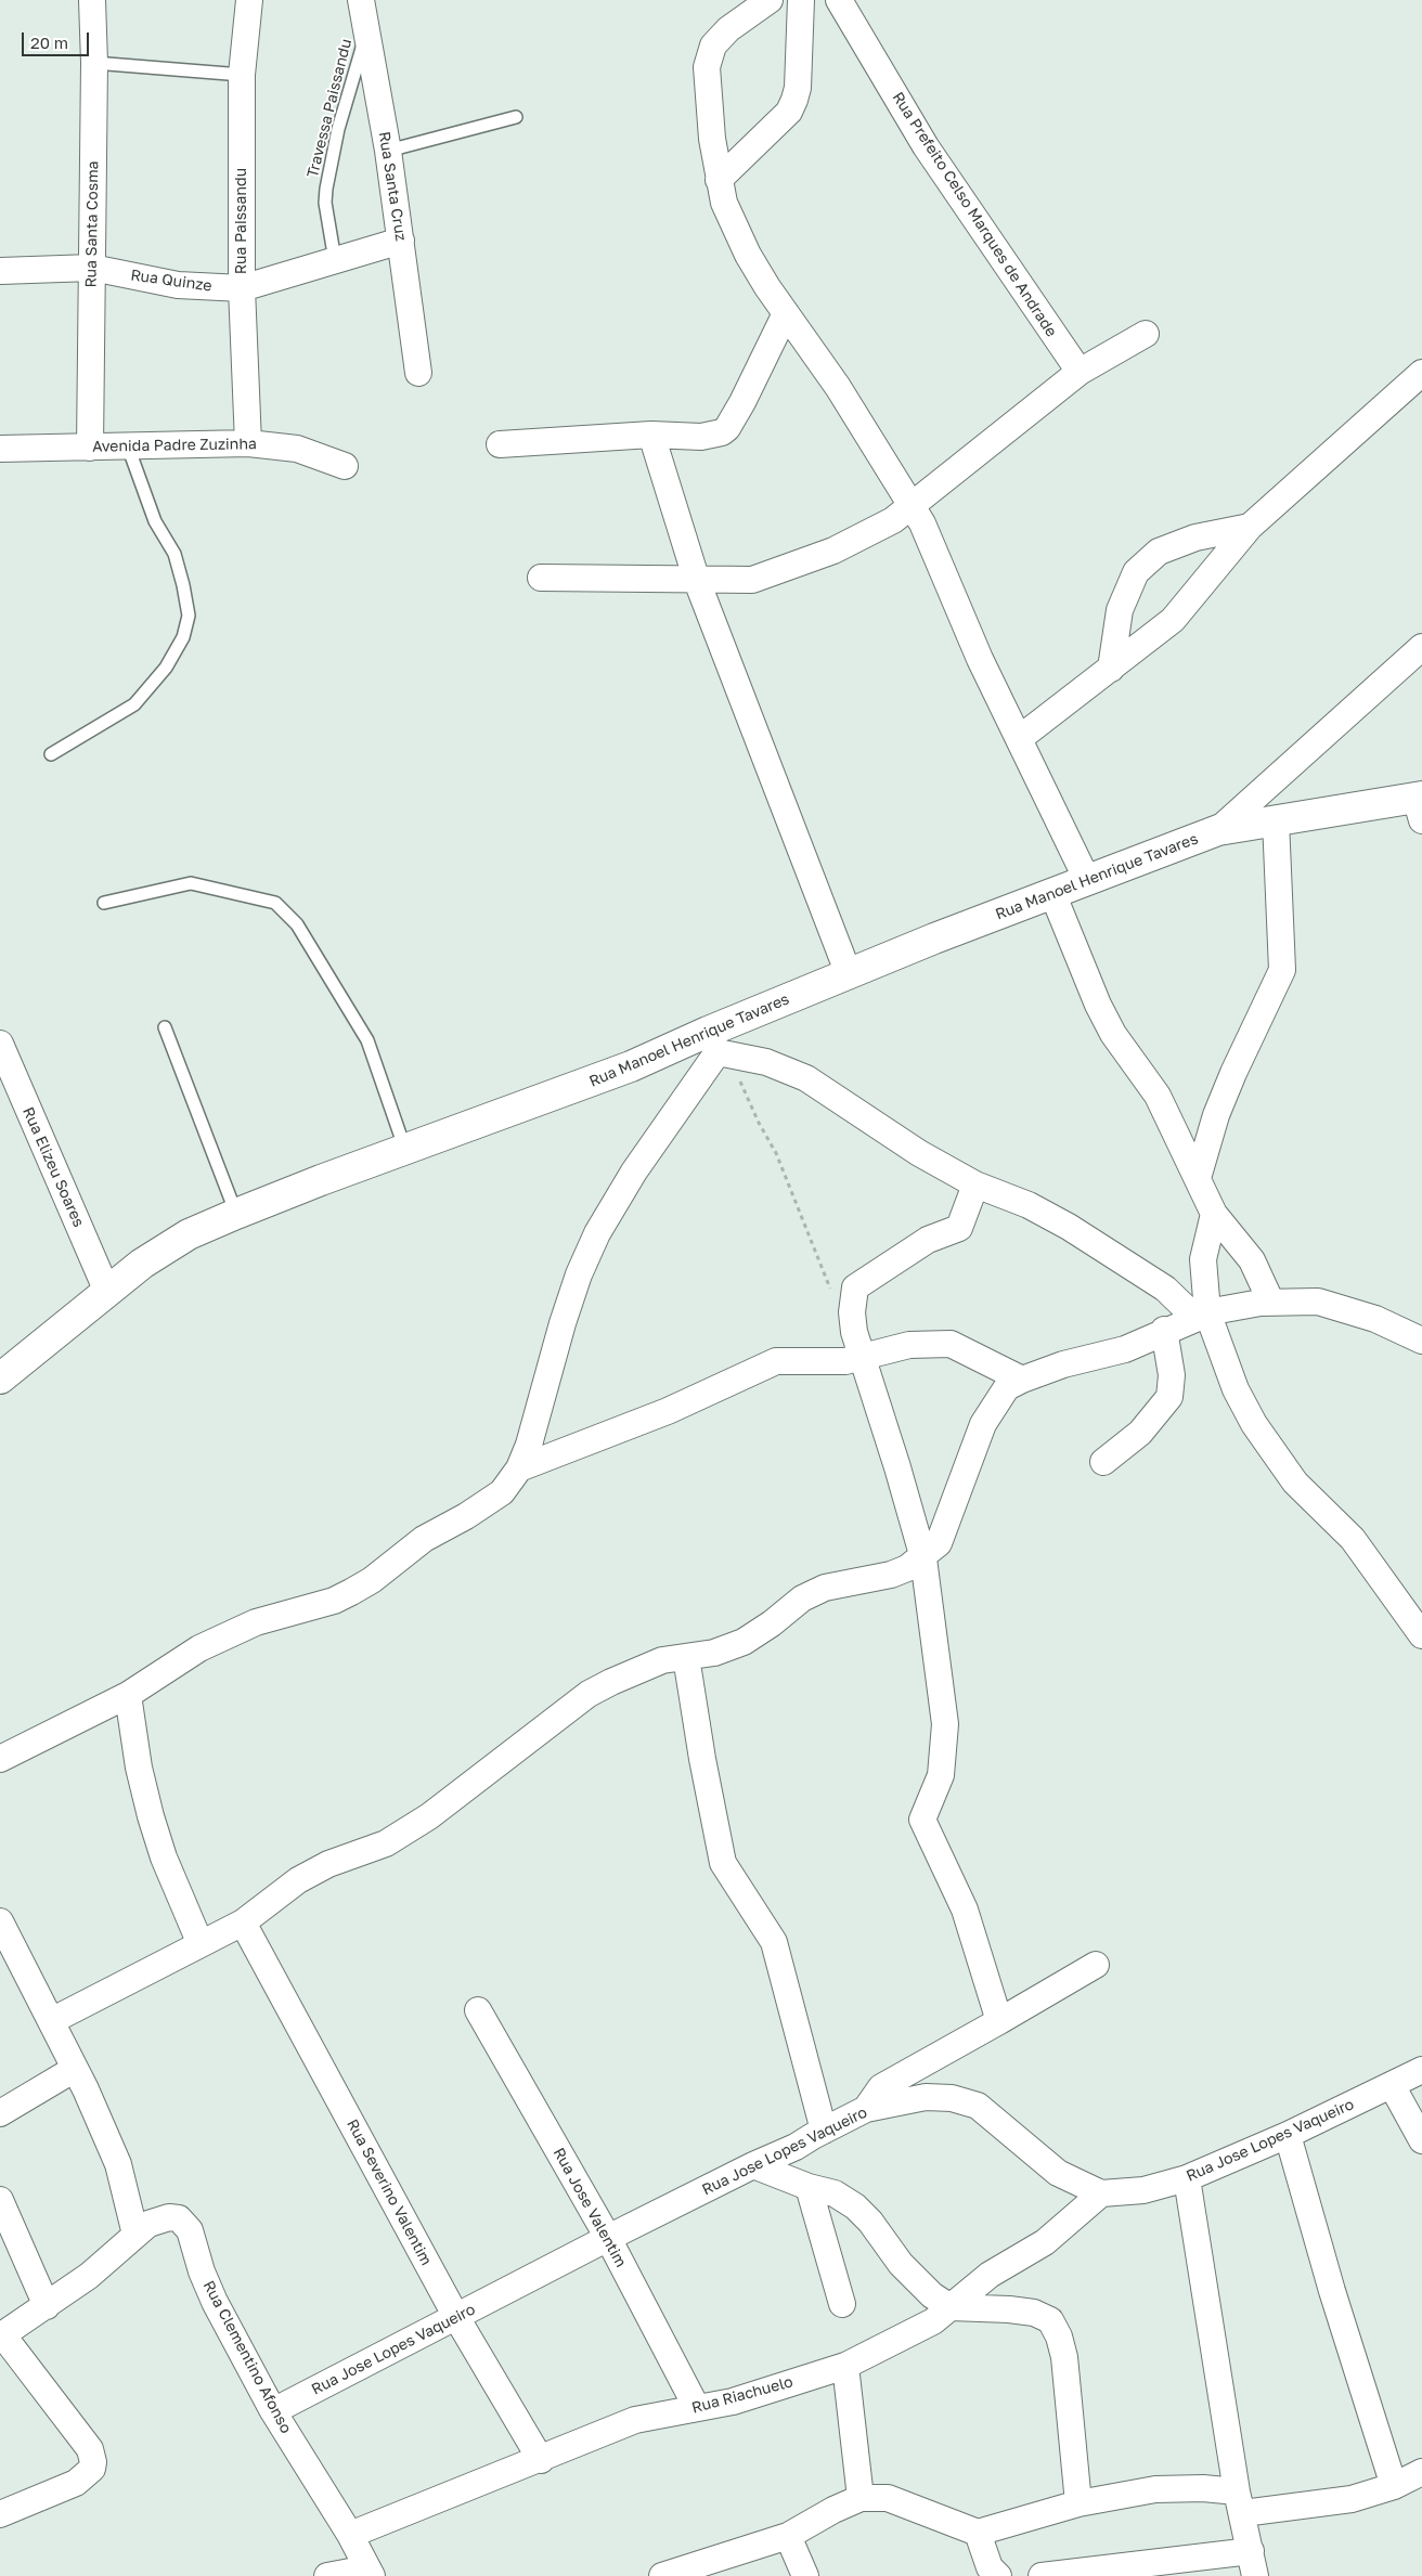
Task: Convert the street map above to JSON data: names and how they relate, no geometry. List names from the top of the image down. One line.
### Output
{"streets":{"street":["Rua Santa Cruz","Rua Prefeito Celso Marques de Andrade","Rua Paissandu","Rua Santa Cosma","Rua Quinze","Avenida Padre Zuzinha","Rua Manoel Henrique Tavares","Rua Elizeu Soares","Rua Jose Lopes Vaqueiro","Rua Severino Valentim","Rua Jose Valentim","Rua Clementino Afonso","Rua Riachuelo"],"lane":["Travessa Paissandu"]},"crossings":[["Travessa Paissandu","Rua Santa Cruz"],["Travessa Paissandu","Rua Quinze"],["Rua Santa Cruz","Rua Quinze"],["Rua Paissandu","Rua Quinze"],["Rua Paissandu","Avenida Padre Zuzinha"],["Rua Santa Cosma","Rua Quinze"],["Rua Santa Cosma","Avenida Padre Zuzinha"],["Rua Manoel Henrique Tavares","Rua Elizeu Soares"],["Rua Jose Lopes Vaqueiro","Rua Severino Valentim"],["Rua Jose Lopes Vaqueiro","Rua Jose Valentim"],["Rua Jose Lopes Vaqueiro","Rua Clementino Afonso"],["Rua Jose Lopes Vaqueiro","Rua Riachuelo"],["Rua Severino Valentim","Rua Riachuelo"],["Rua Jose Valentim","Rua Riachuelo"],["Rua Clementino Afonso","Rua Riachuelo"]],"scale_bar":"20 m"}
